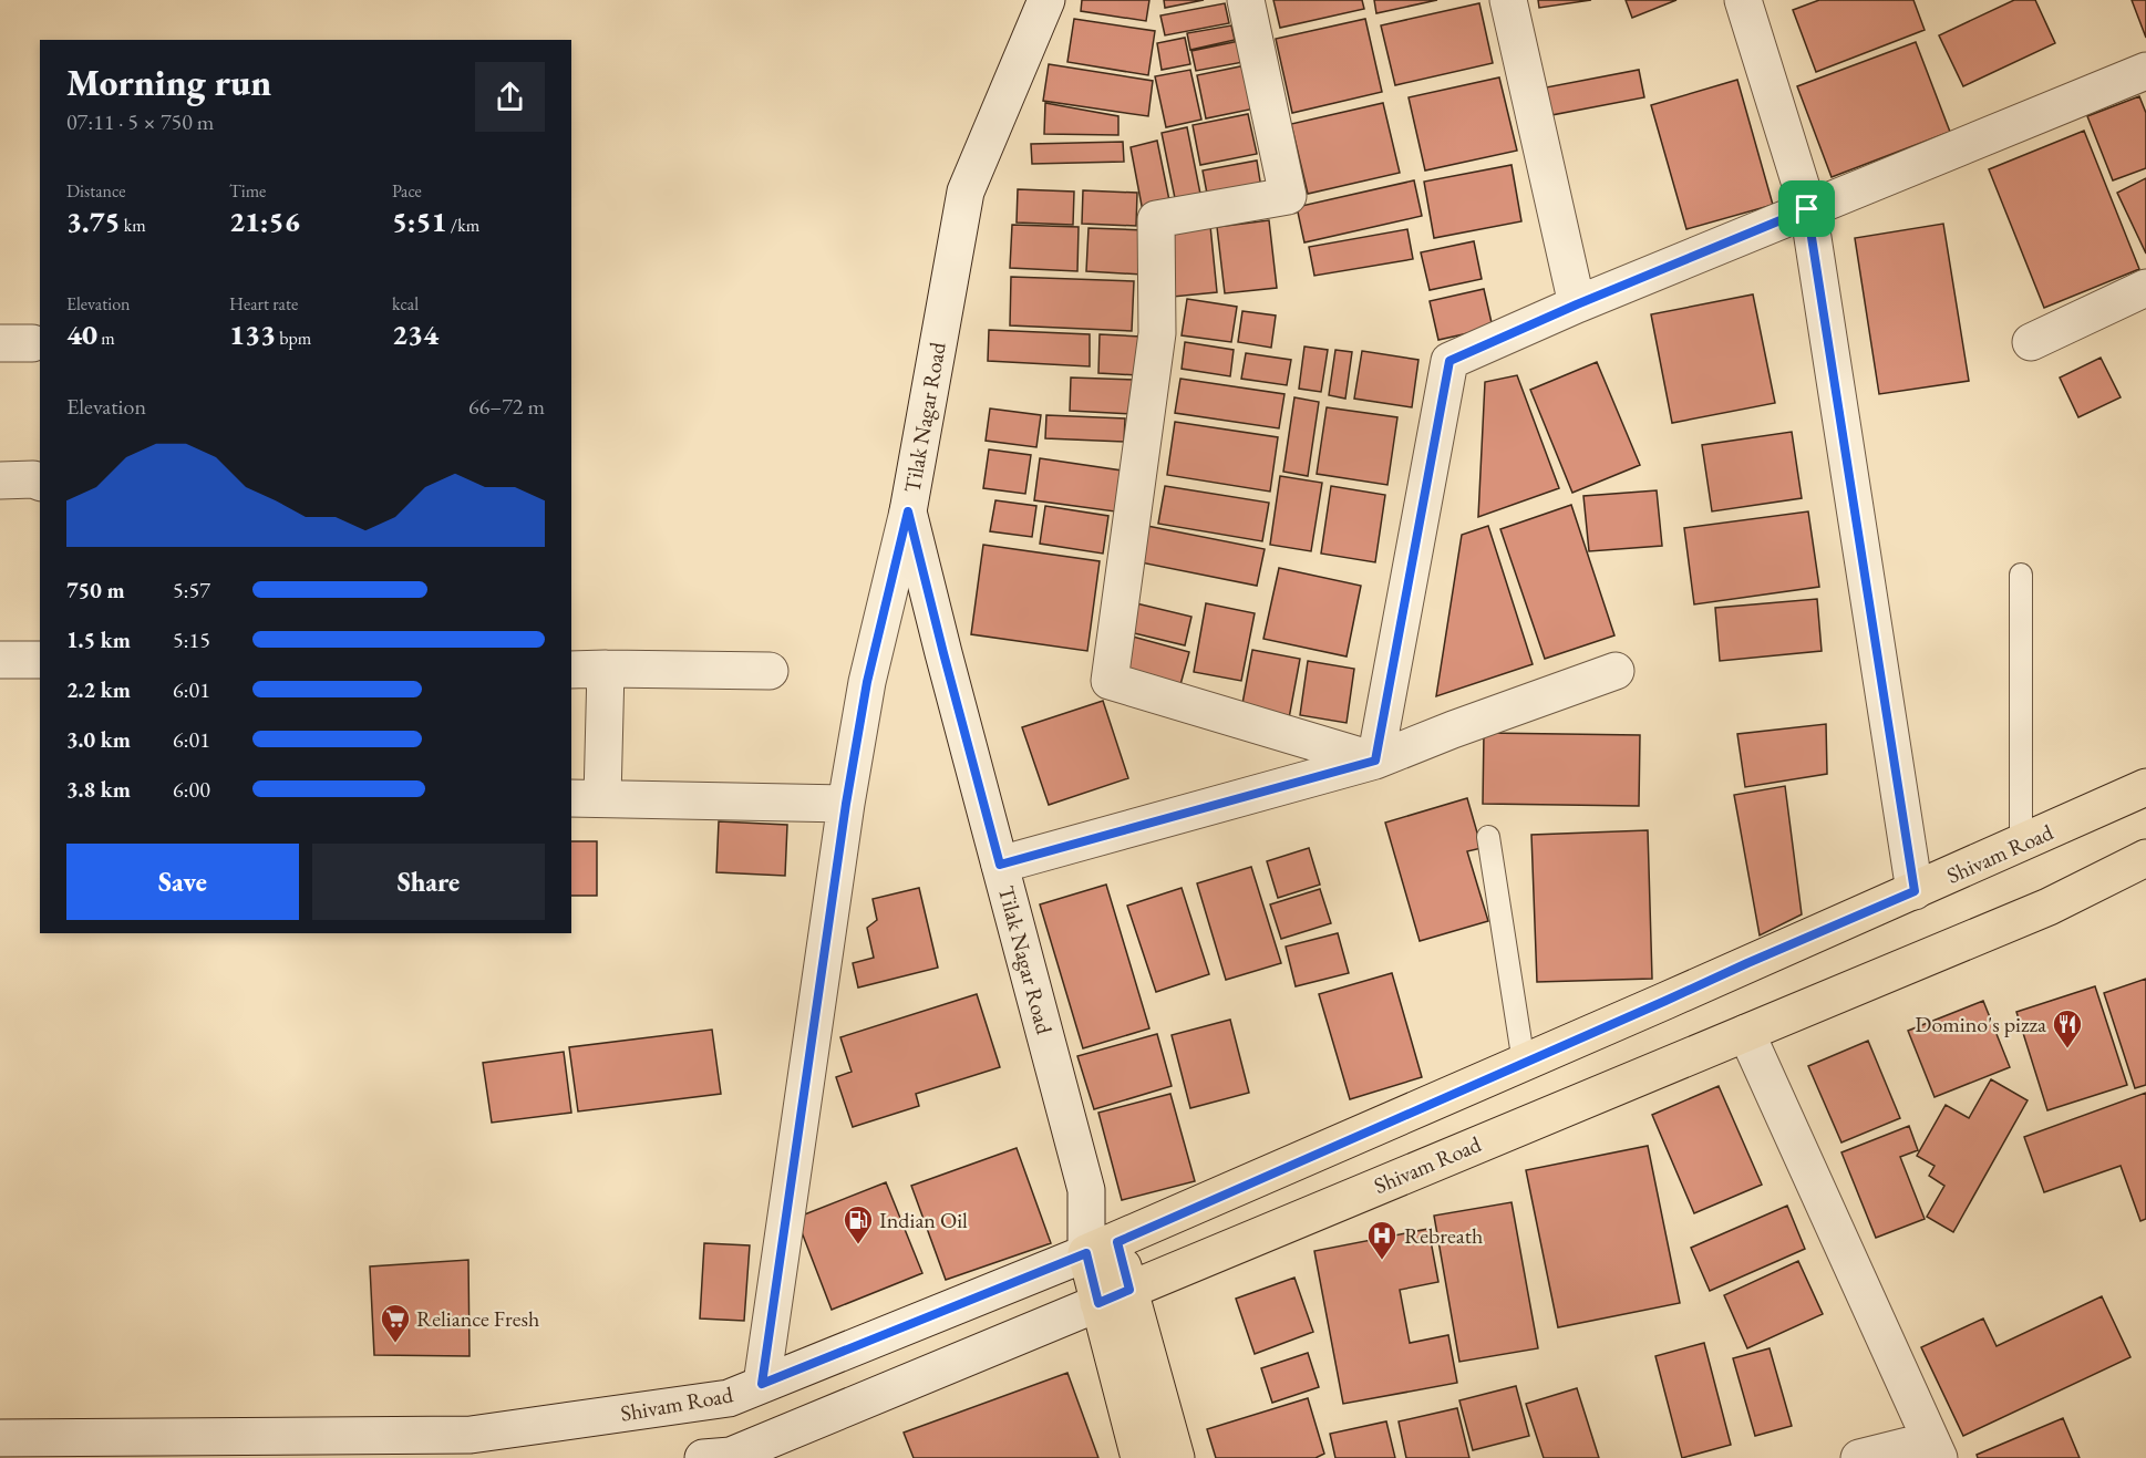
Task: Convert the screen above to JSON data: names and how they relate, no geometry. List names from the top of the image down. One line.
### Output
{"streets":{"main road":["Shivam Road"],"street":["Tilak Nagar Road"]},"crossings":[["Tilak Nagar Road","Shivam Road"]],"places":{"restaurant":["Domino's pizza"],"fuel station":["Indian Oil"],"hospital":["Rebreath"],"supermarket":["Reliance Fresh"]},"page":{"heading":["Morning run","07:11 · 5 × 750 m"],"stats":[["Distance","3.75 km"],["Time","21:56"],["Pace","5:51 /km"],["Elevation","40 m"],["Heart rate","133 bpm"],["kcal","234"]],"chart":["Elevation","66–72 m"],"list":[{"name":"750 m","note":"5:57"},{"name":"1.5 km","note":"5:15"},{"name":"2.2 km","note":"6:01"},{"name":"3.0 km","note":"6:01"},{"name":"3.8 km","note":"6:00"}],"buttons":["Save","Share"]}}
